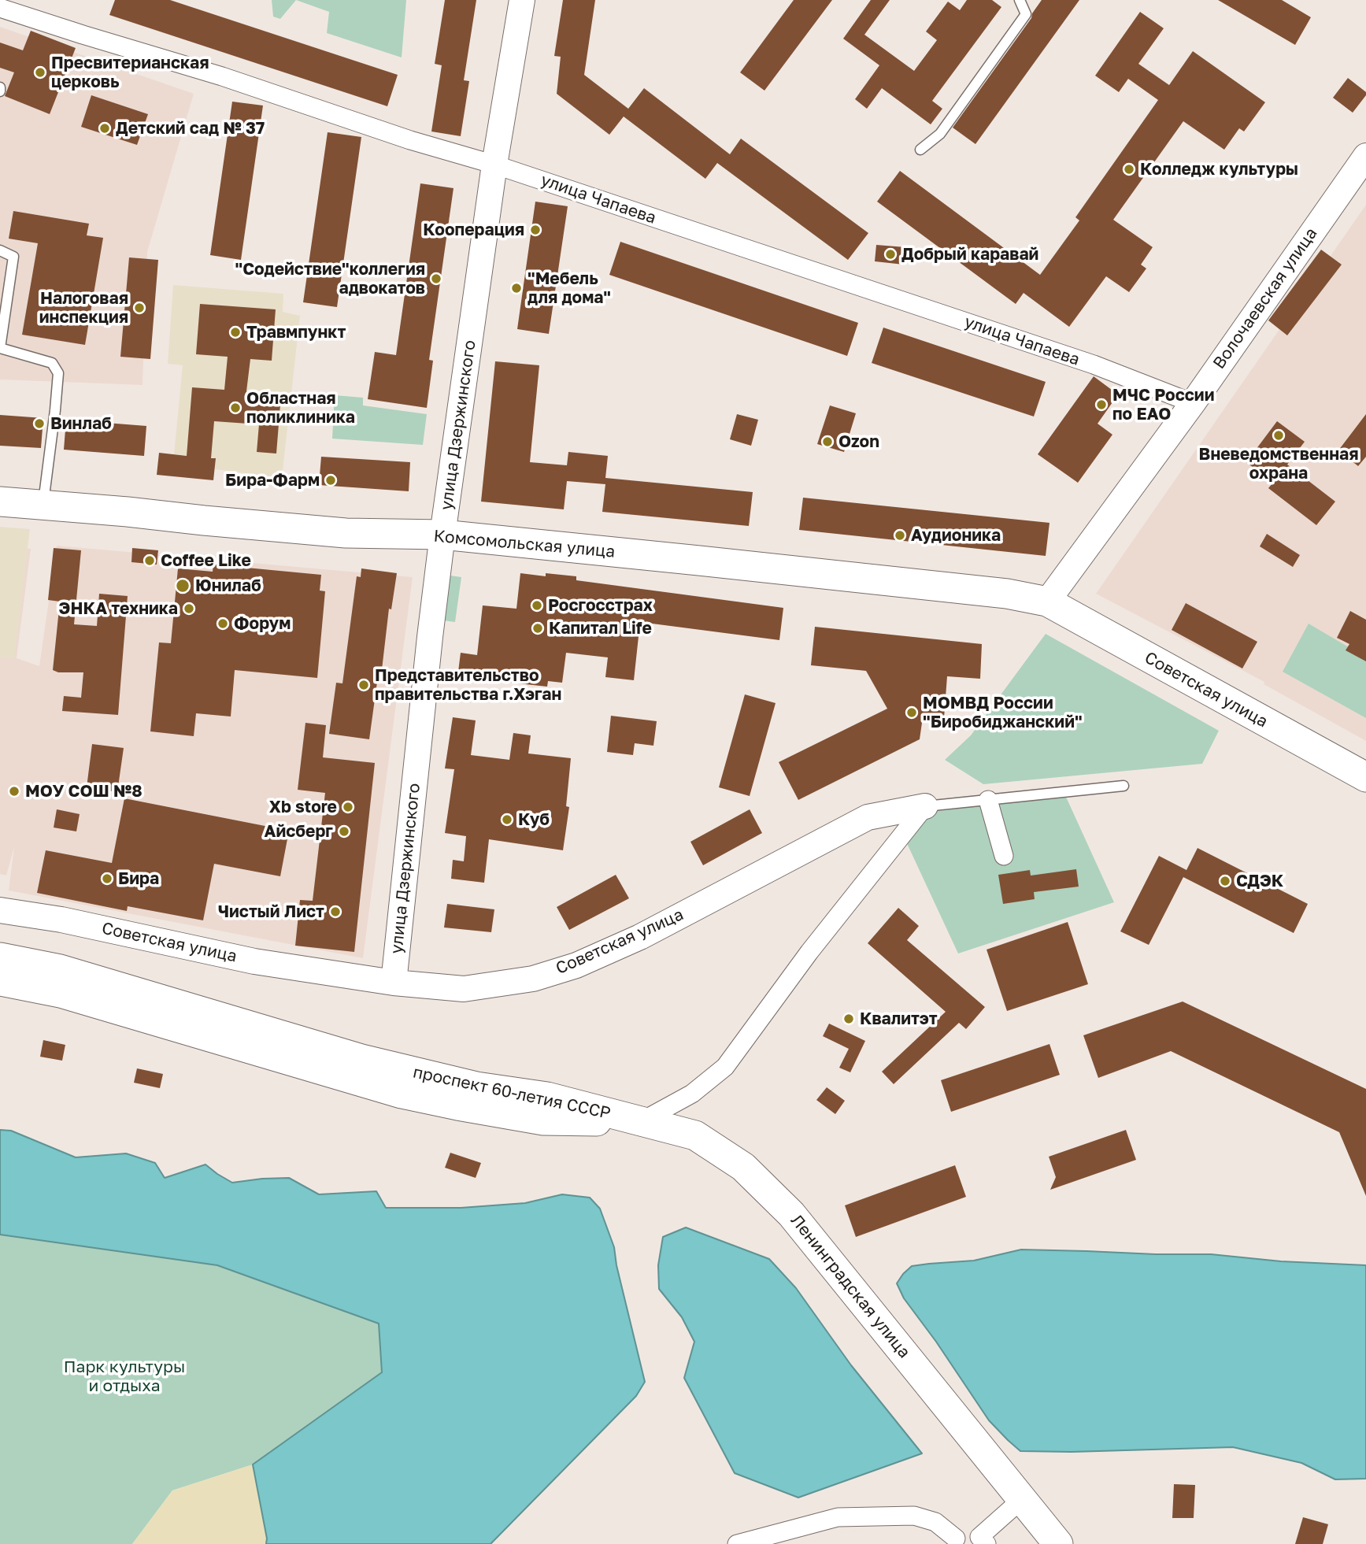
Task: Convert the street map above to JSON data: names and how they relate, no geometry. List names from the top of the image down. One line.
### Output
{"streets":{"main road":["Волочаевская улица","улица Дзержинского","Комсомольская улица","Советская улица","проспект 60-летия СССР","Ленинградская улица"],"street":["улица Чапаева"]},"crossings":[["улица Чапаева","Волочаевская улица"],["улица Чапаева","улица Дзержинского"],["Волочаевская улица","Комсомольская улица"],["Волочаевская улица","Советская улица"],["улица Дзержинского","Комсомольская улица"],["улица Дзержинского","Советская улица"],["Комсомольская улица","Советская улица"],["проспект 60-летия СССР","Ленинградская улица"]],"parks":["Парк культуры и отдыха"],"places":["Пресвитерианская церковь","Детский сад № 37","Колледж культуры","Кооперация","Добрый каравай","\"Содействие\"коллегия адвокатов","\"Мебель для дома\"","Налоговая инспекция","Травмпункт","МЧС России по ЕАО","Областная поликлиника","Винлаб","Вневедомственная охрана","Ozon","Бира-Фарм","Аудионика","Coffee Like","Юнилаб","Росгосстрах","ЭНКА техника","Форум","Капитал Life","Представительство правительства г.Хэган","МОМВД России \"Биробиджанский\"","МОУ СОШ №8","Xb store","Куб","Айсберг","Бира","СДЭК","Чистый Лист","Квалитэт"]}
